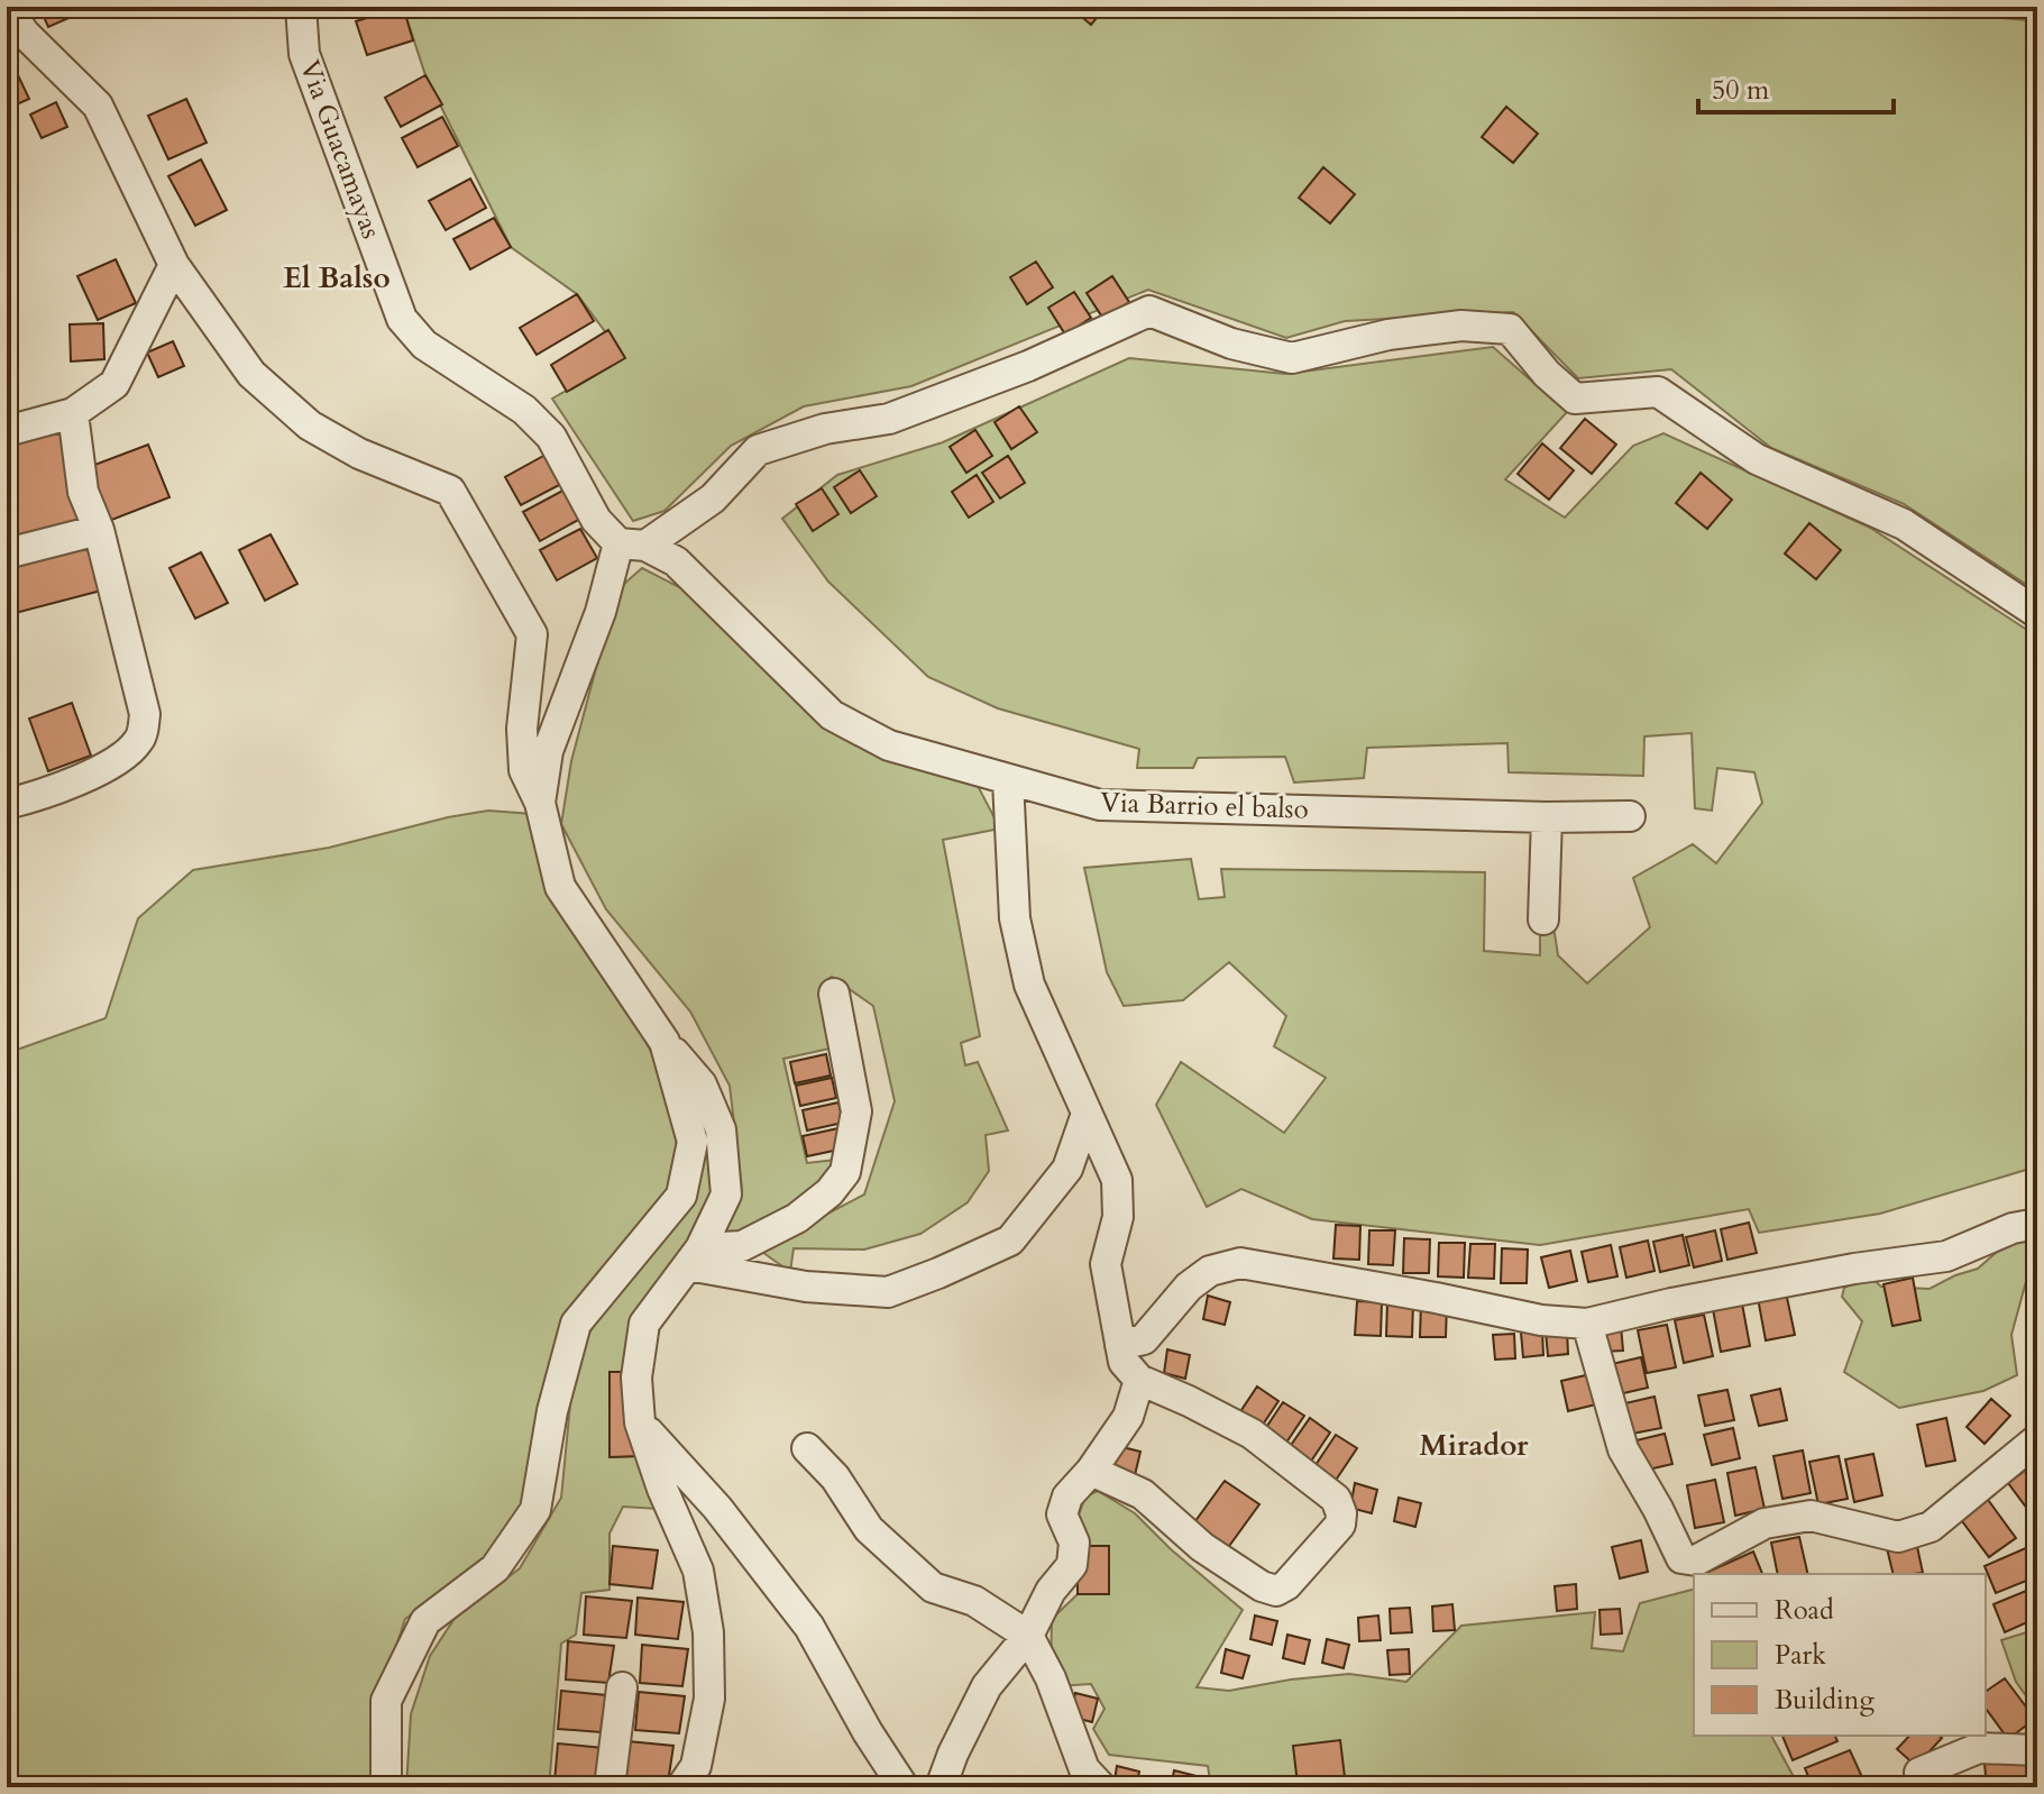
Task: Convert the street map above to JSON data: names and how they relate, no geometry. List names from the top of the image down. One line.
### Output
{"streets":{"street":["Via Guacamayas","Via Barrio el balso"]},"crossings":[["Via Guacamayas","Via Barrio el balso"]],"districts":["El Balso","Mirador"],"legend":["Road","Park","Building"],"scale_bar":"50 m"}
